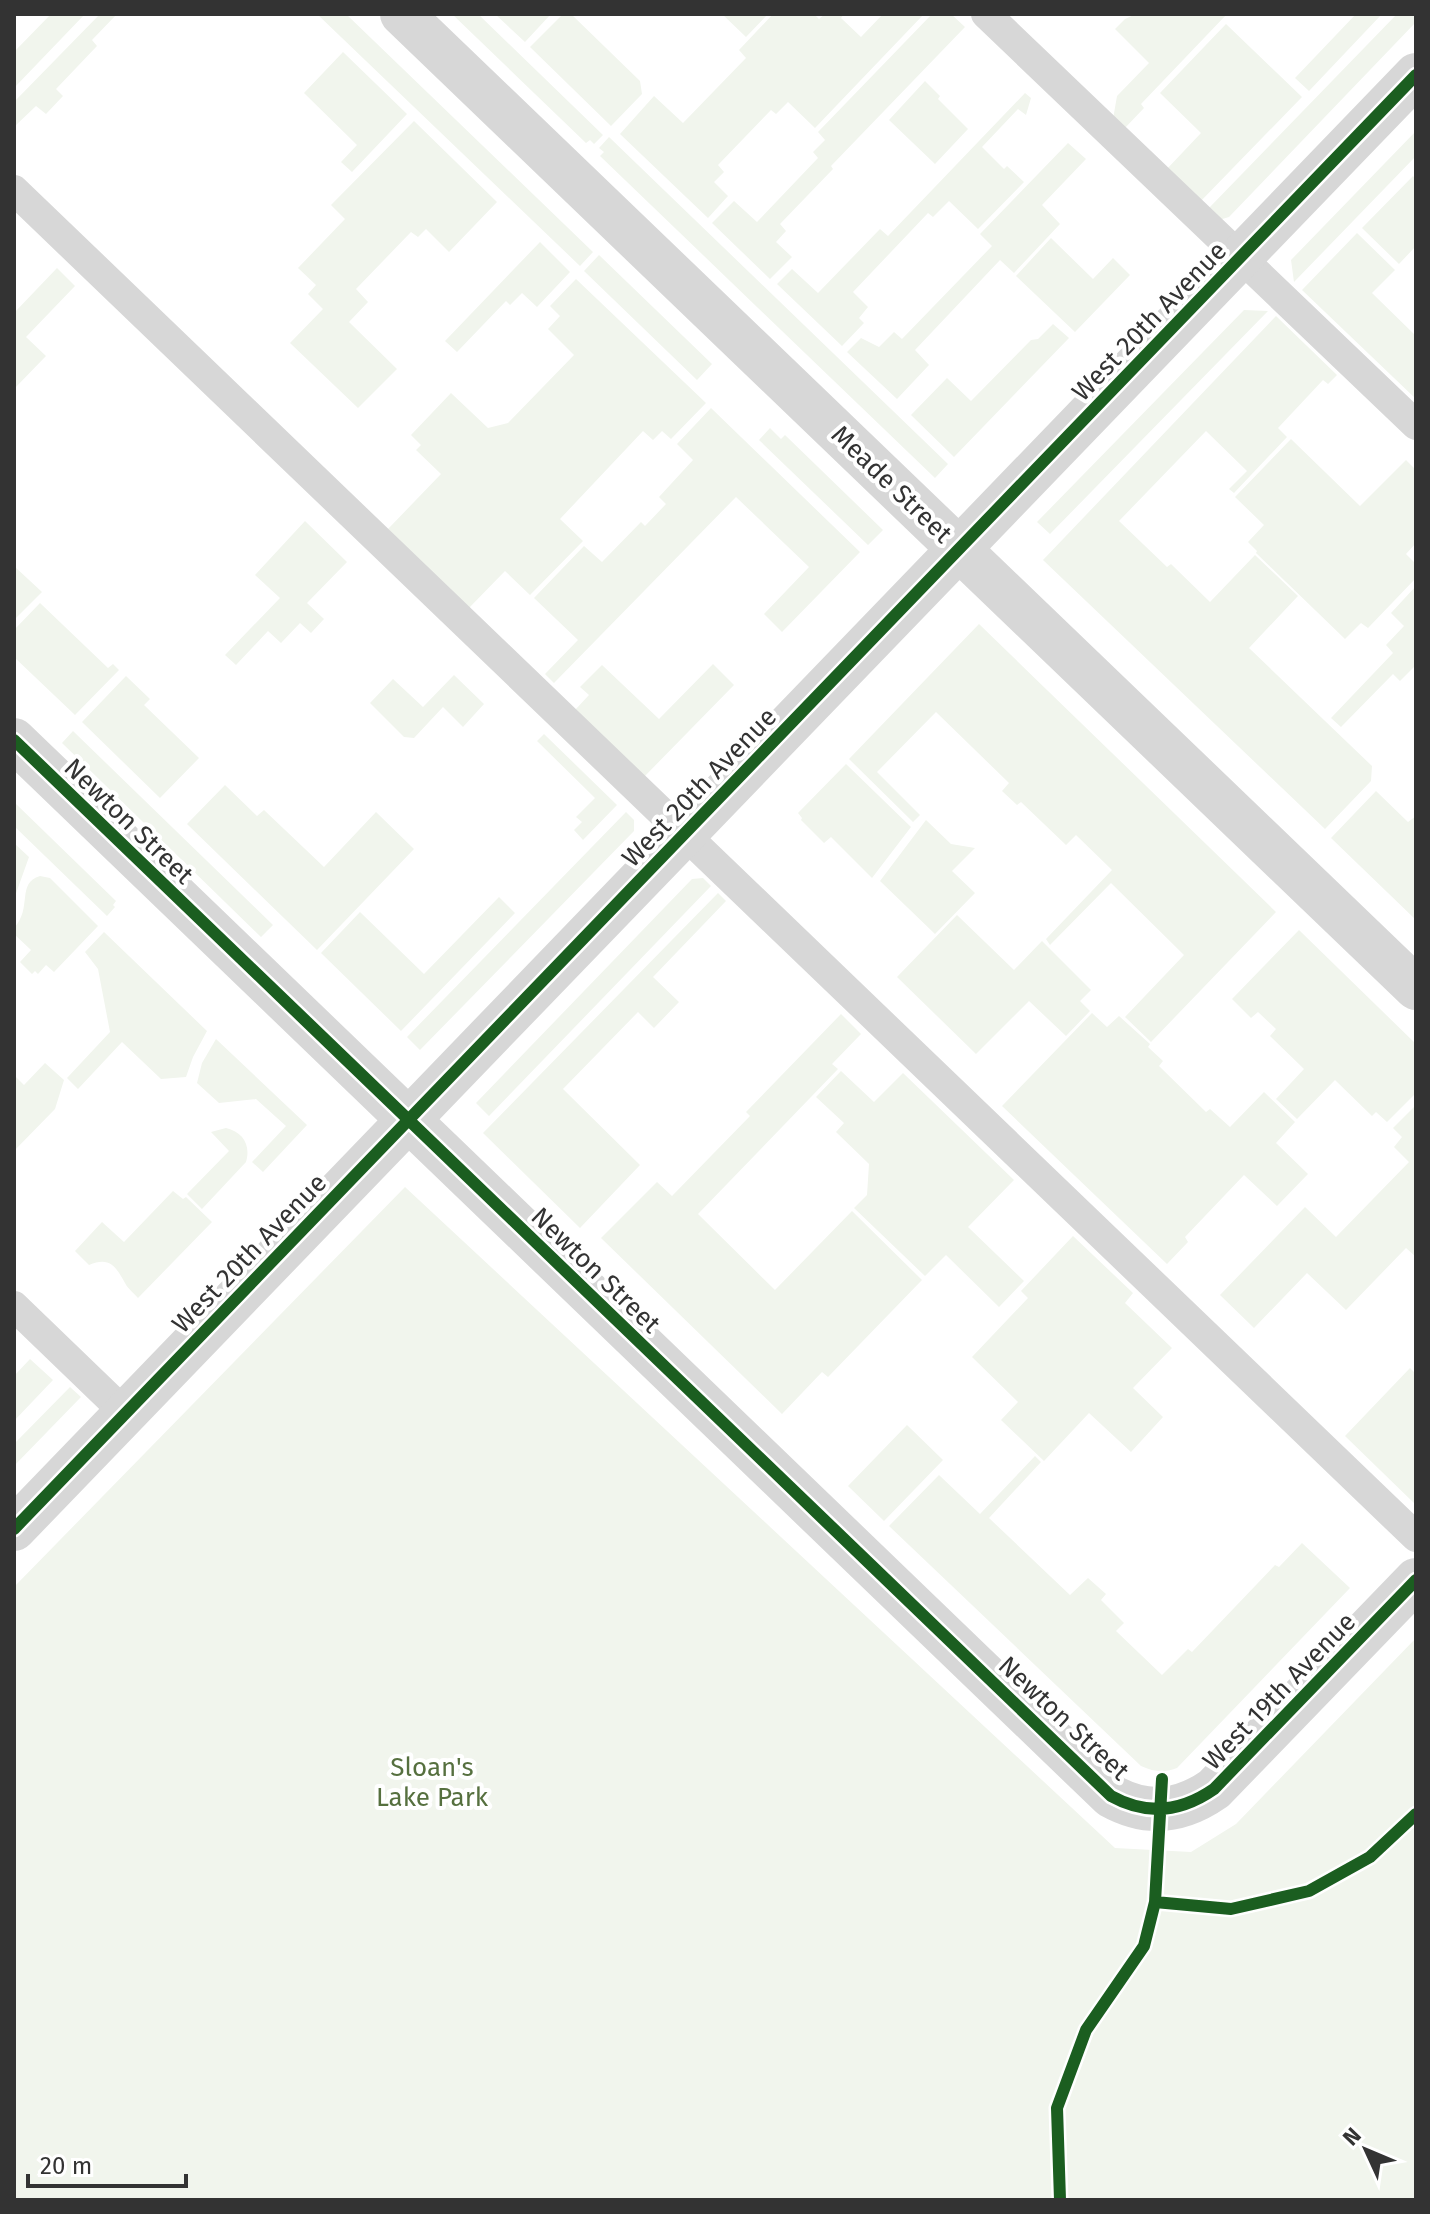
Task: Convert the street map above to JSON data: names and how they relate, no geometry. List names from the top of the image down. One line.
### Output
{"streets":{"street":["West 20th Avenue","Meade Street","Newton Street","West 19th Avenue"]},"crossings":[["West 20th Avenue","Meade Street"],["West 20th Avenue","Newton Street"],["Newton Street","West 19th Avenue"]],"parks":["Sloan's Lake Park"],"scale_bar":"20 m","north":"top left"}
